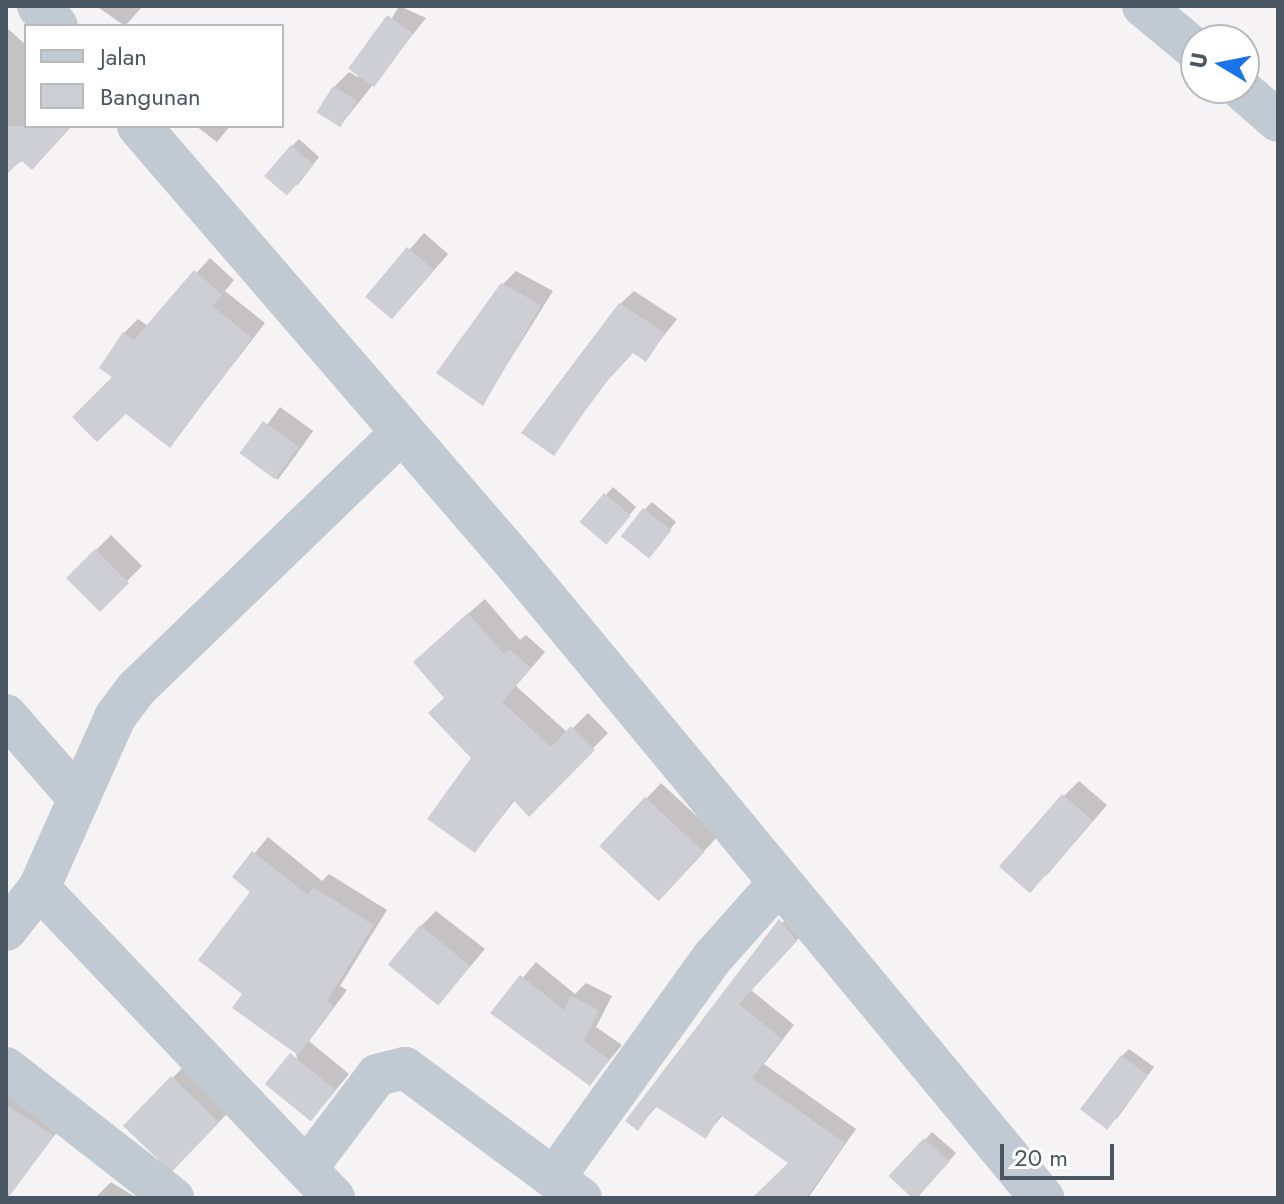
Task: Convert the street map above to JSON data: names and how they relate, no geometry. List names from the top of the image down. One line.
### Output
{"legend":["Jalan","Bangunan"],"scale_bar":"20 m","north":"left"}
